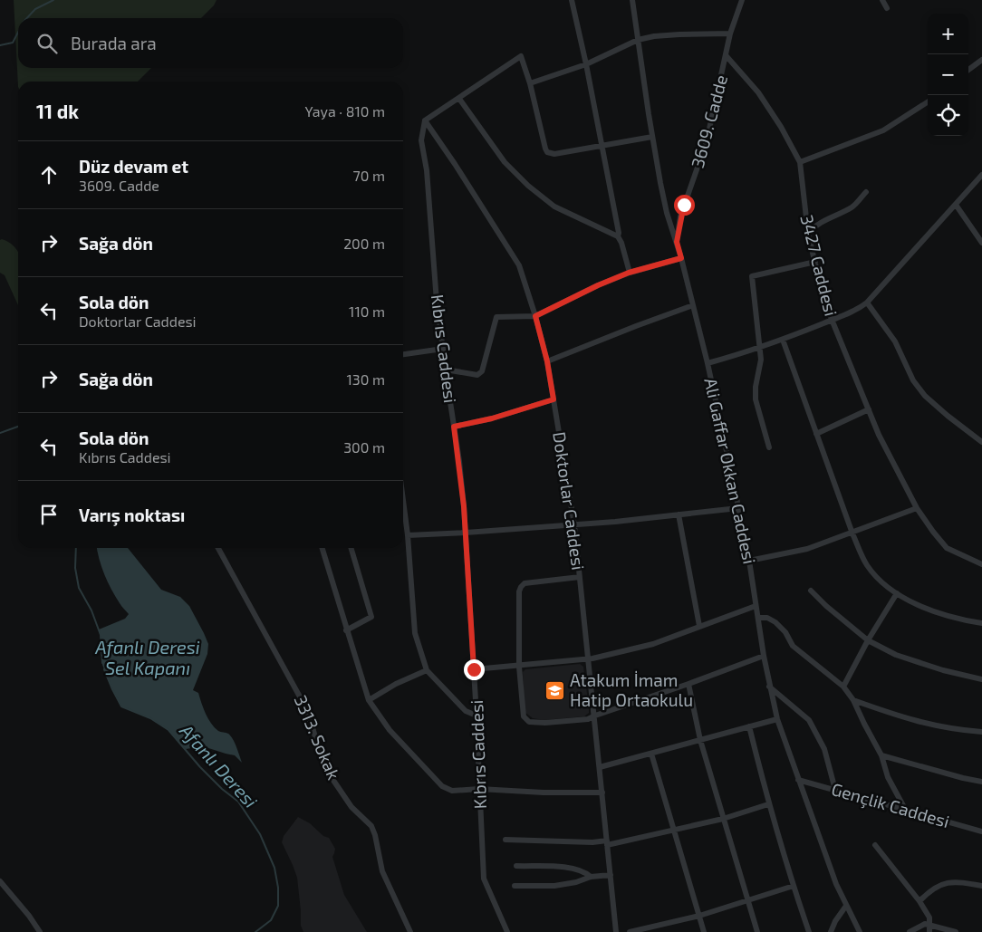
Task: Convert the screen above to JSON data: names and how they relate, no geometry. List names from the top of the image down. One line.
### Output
{"streets":{"street":["3609. Cadde","3427 Caddesi","Kıbrıs Caddesi","Ali Gaffar Okkan Caddesi","Doktorlar Caddesi","3313. Sokak","Gençlik Caddesi"]},"crossings":[["3609. Cadde","3427 Caddesi"],["3609. Cadde","Ali Gaffar Okkan Caddesi"],["Kıbrıs Caddesi","Doktorlar Caddesi"],["Ali Gaffar Okkan Caddesi","Gençlik Caddesi"]],"water":["Afanlı Deresi Sel Kapanı","Afanlı Deresi"],"places":{"school or university":["Atakum İmam Hatip Ortaokulu"]},"page":{"map_buttons":["+","−"],"search":"Burada ara","heading":["11 dk","Yaya · 810 m"],"list":[["Düz devam et","3609. Cadde","70 m"],["Sağa dön","200 m"],["Sola dön","Doktorlar Caddesi","110 m"],["Sağa dön","130 m"],["Sola dön","Kıbrıs Caddesi","300 m"],"Varış noktası"]}}
